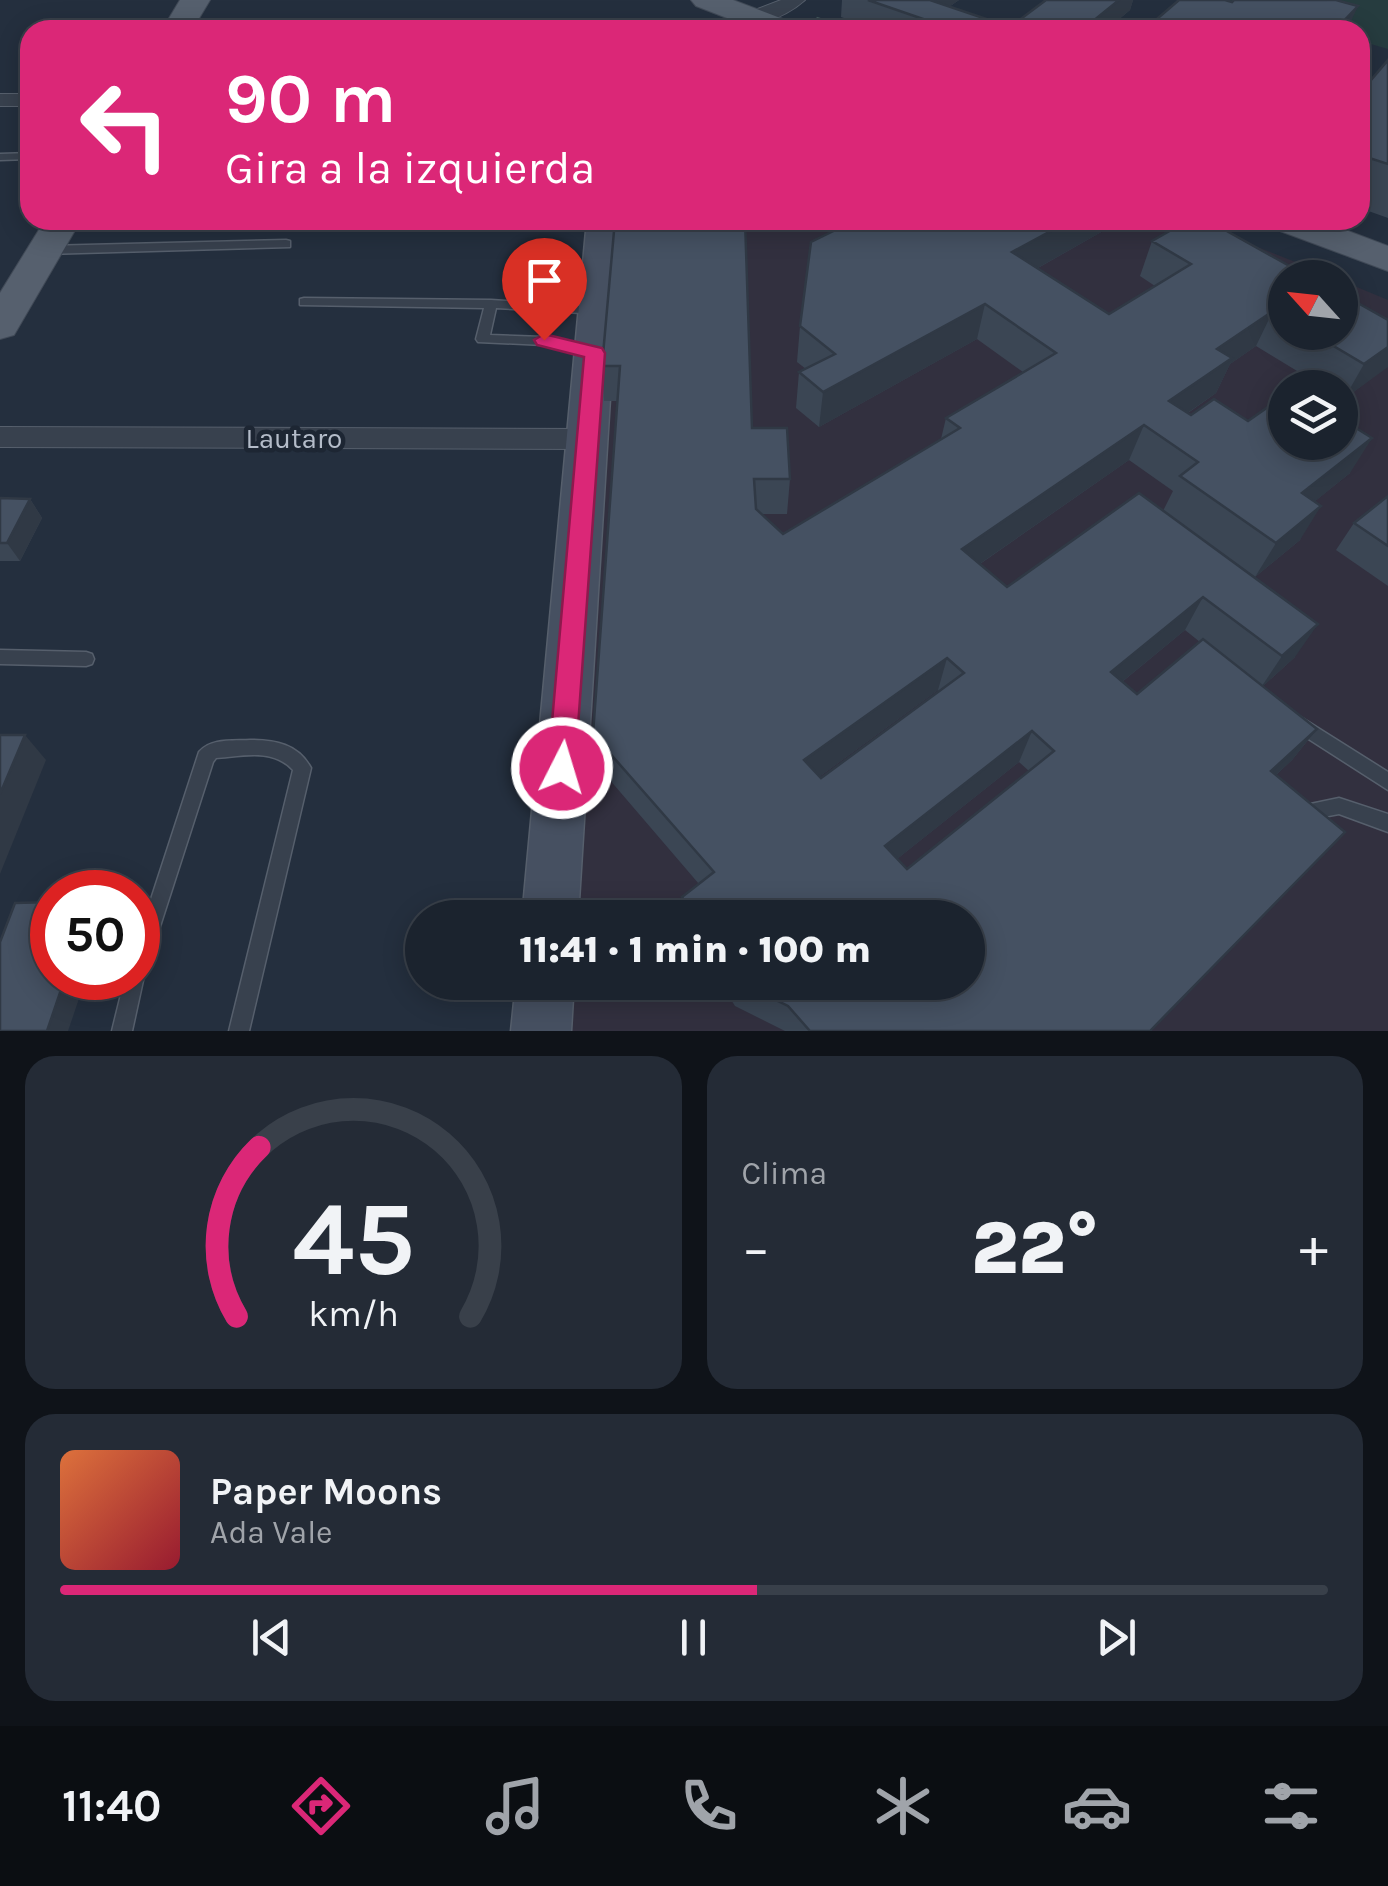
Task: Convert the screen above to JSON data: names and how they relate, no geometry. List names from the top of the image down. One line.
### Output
{"streets":{"street":["Lautaro"]},"north":"top left","page":{"turn":["90 m","Gira a la izquierda"],"limit":"50","trip":"11:41 · 1 min · 100 m","tile":"Clima","heat":["−","22°","+"],"song":["Paper Moons","Ada Vale"],"tabs":"11:40","gauge":["45","km/h"]}}
